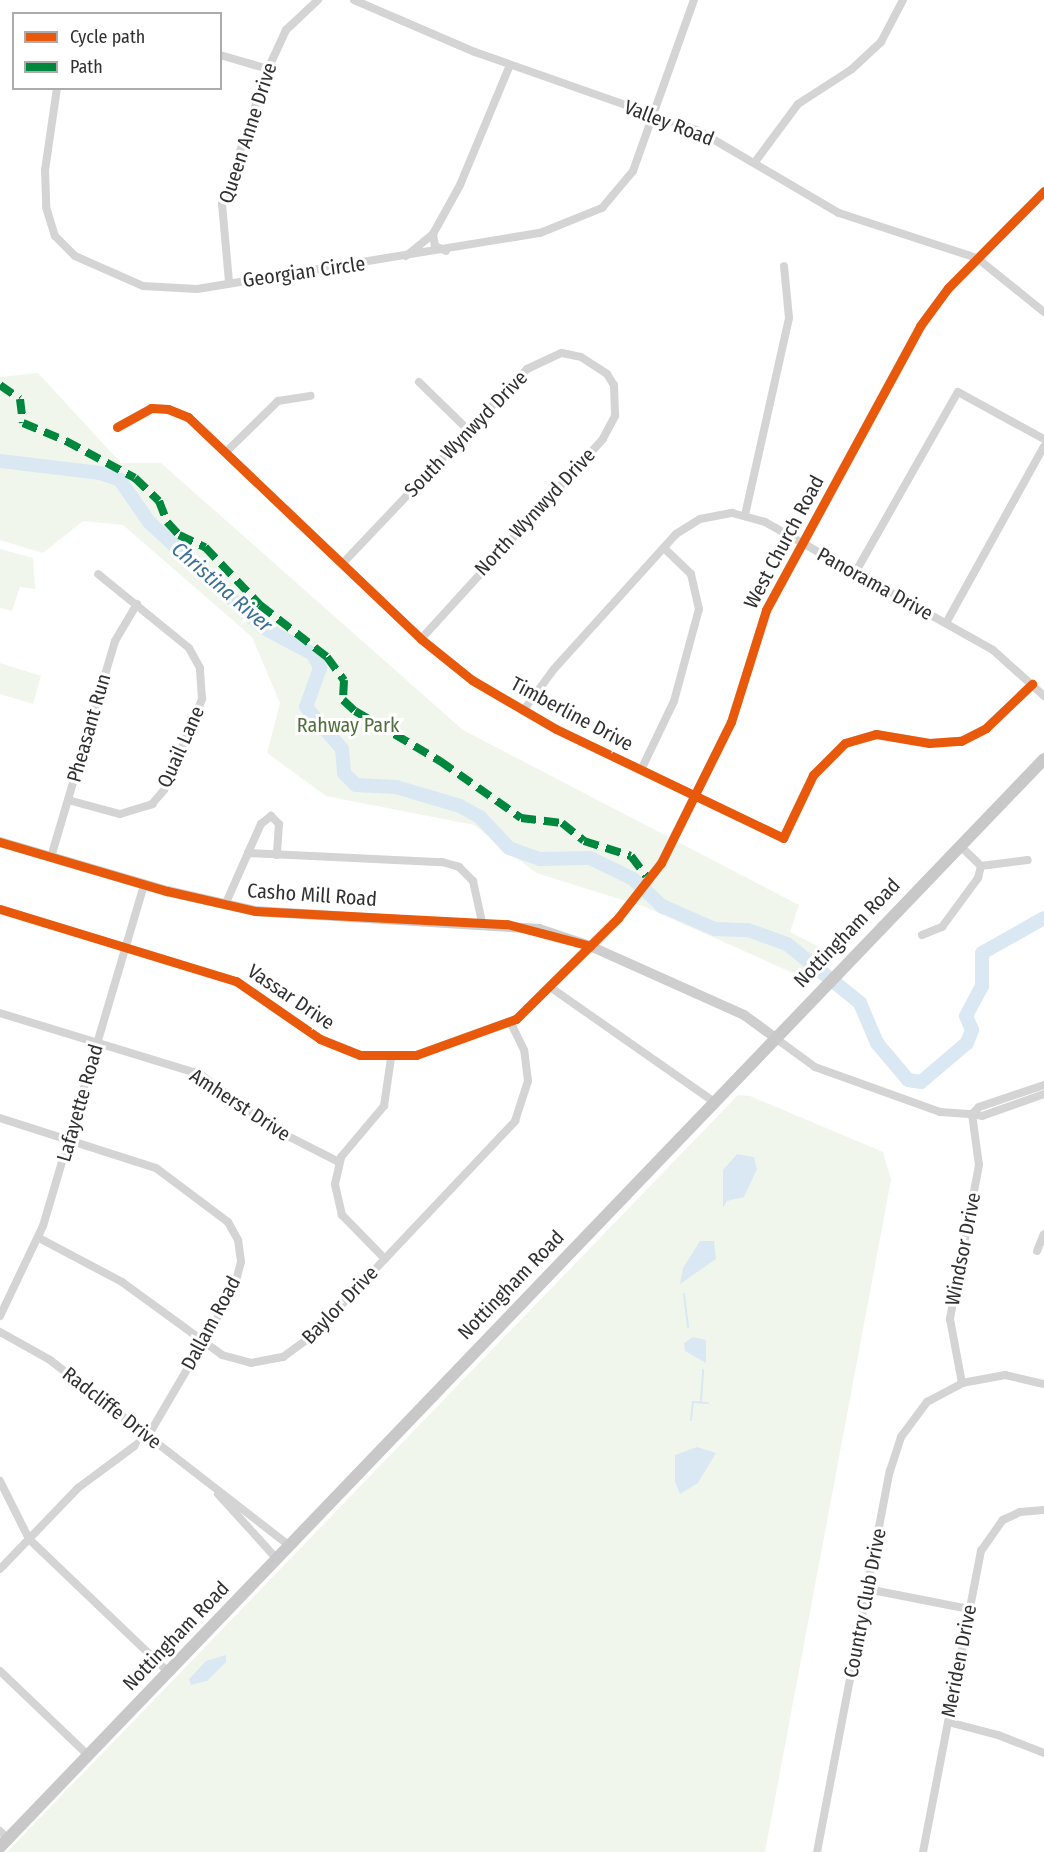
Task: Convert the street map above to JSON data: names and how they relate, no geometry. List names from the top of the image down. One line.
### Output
{"streets":{"main road":["Nottingham Road"],"street":["Valley Road","Queen Anne Drive","Georgian Circle","South Wynwyd Drive","North Wynwyd Drive","West Church Road","Panorama Drive","Timberline Drive","Pheasant Run","Quail Lane","Casho Mill Road","Vassar Drive","Lafayette Road","Amherst Drive","Windsor Drive","Baylor Drive","Dallam Road","Radcliffe Drive","Country Club Drive","Meriden Drive"]},"crossings":[["Valley Road","Georgian Circle"],["Valley Road","West Church Road"],["Queen Anne Drive","Georgian Circle"],["South Wynwyd Drive","North Wynwyd Drive"],["South Wynwyd Drive","Timberline Drive"],["North Wynwyd Drive","Timberline Drive"],["West Church Road","Panorama Drive"],["West Church Road","Timberline Drive"],["West Church Road","Casho Mill Road"],["West Church Road","Vassar Drive"],["Panorama Drive","Timberline Drive"],["Pheasant Run","Quail Lane"],["Pheasant Run","Casho Mill Road"],["Casho Mill Road","Nottingham Road"],["Casho Mill Road","Lafayette Road"],["Nottingham Road","Radcliffe Drive"],["Vassar Drive","Lafayette Road"],["Vassar Drive","Baylor Drive"],["Lafayette Road","Amherst Drive"],["Lafayette Road","Baylor Drive"],["Lafayette Road","Dallam Road"],["Windsor Drive","Country Club Drive"],["Baylor Drive","Dallam Road"],["Dallam Road","Radcliffe Drive"]],"water":["Christina River"],"parks":["Rahway Park"],"legend":["Cycle path","Path"]}
